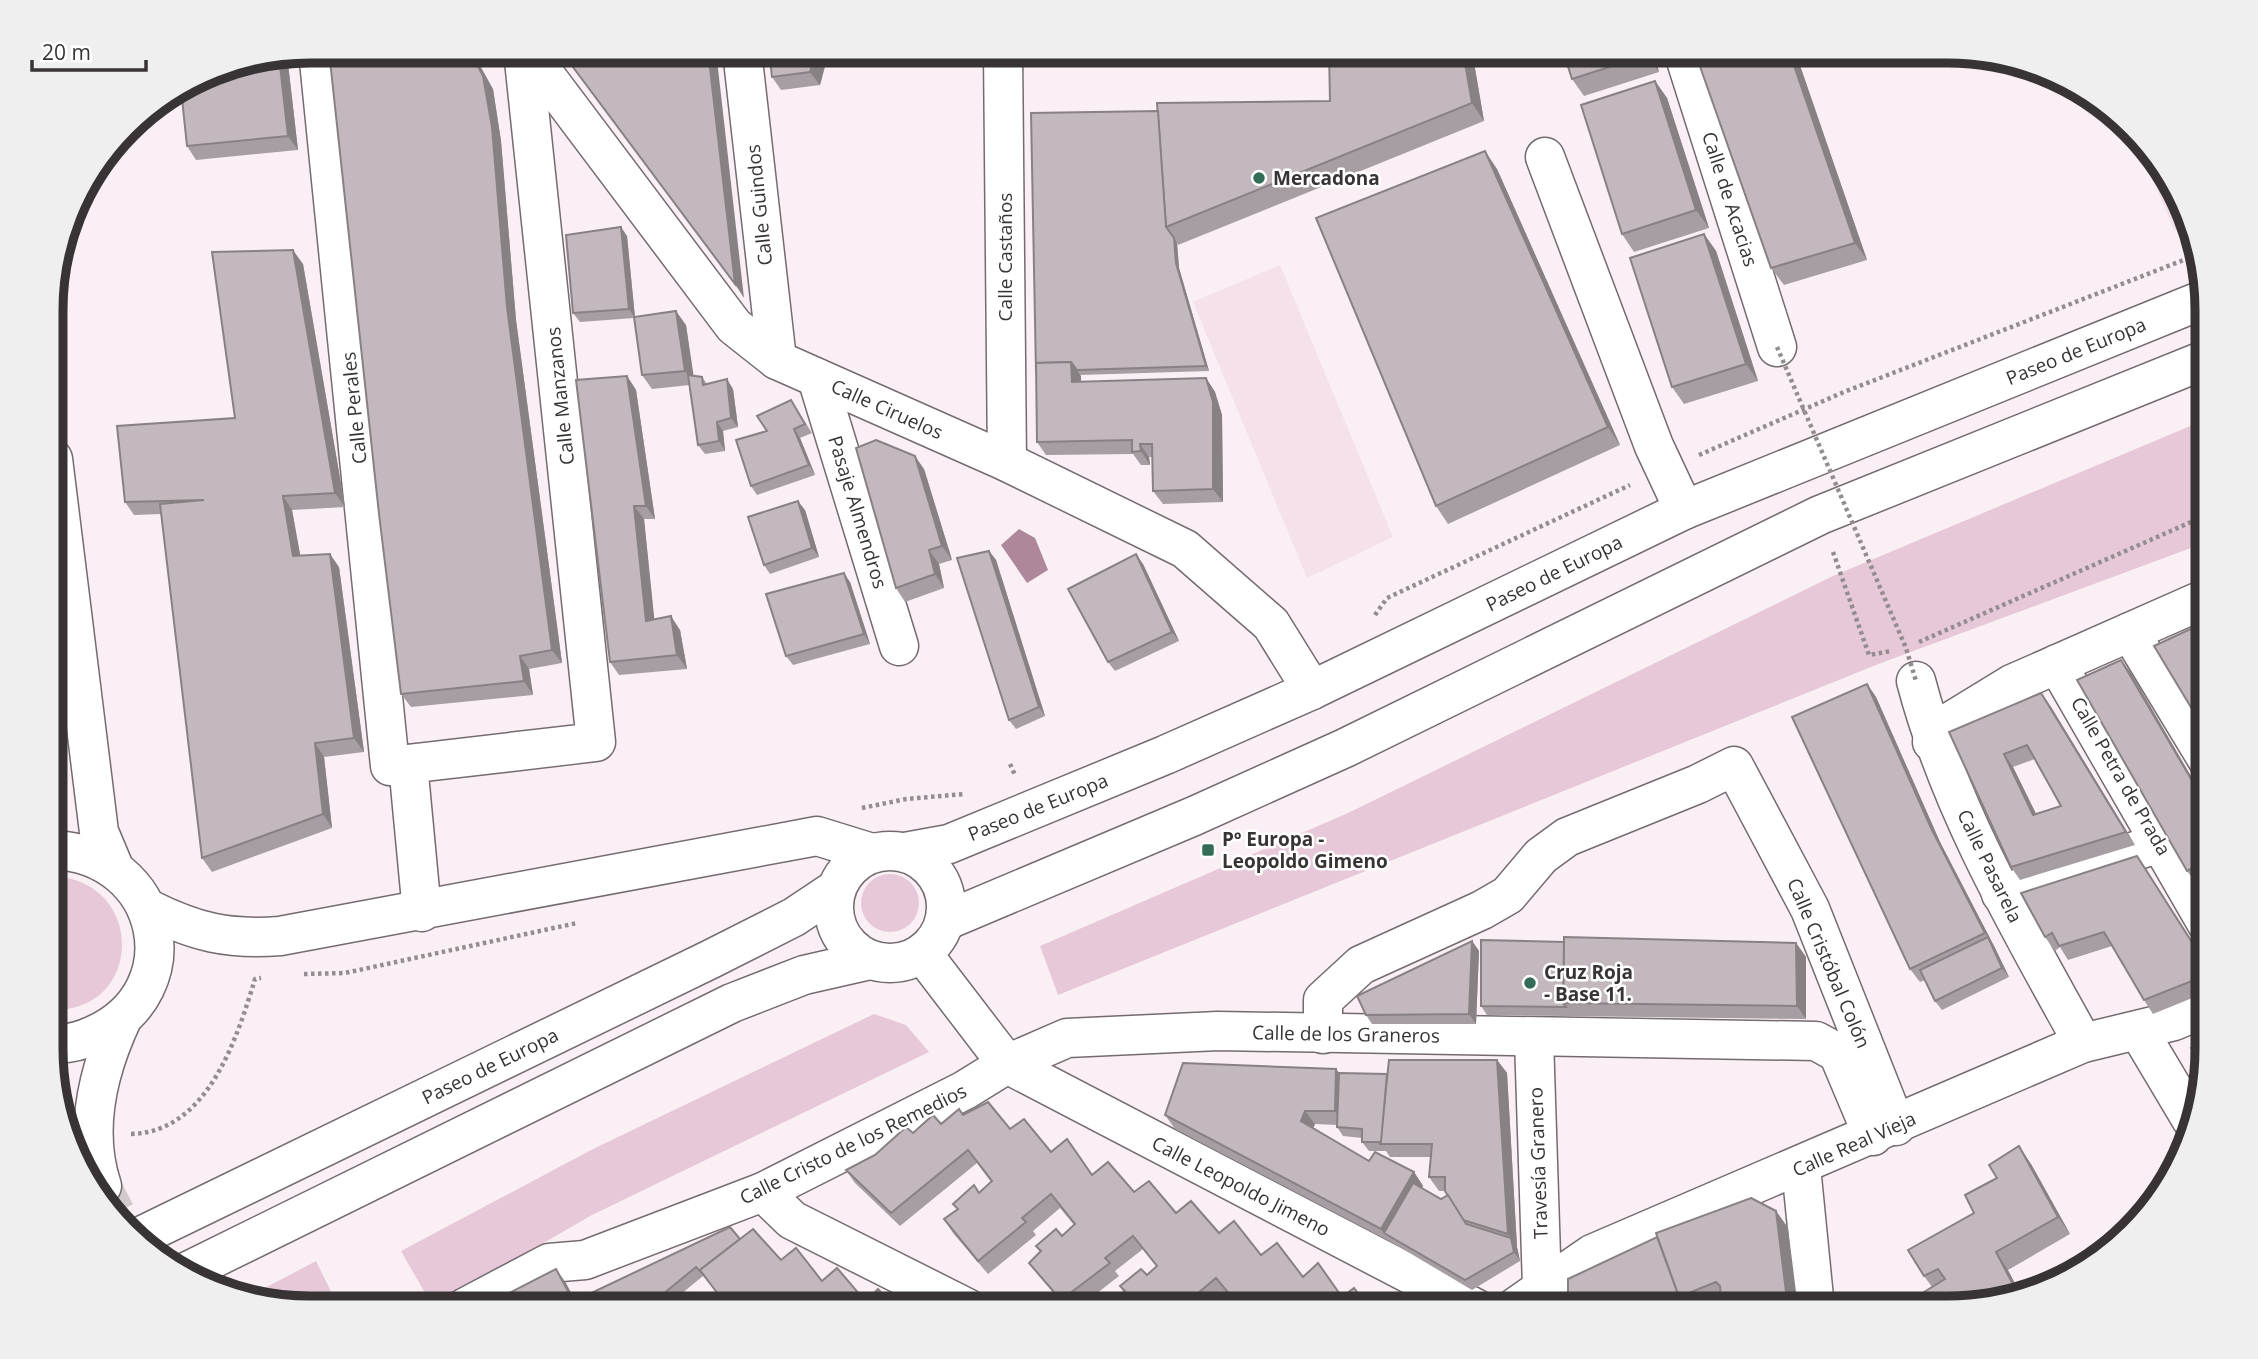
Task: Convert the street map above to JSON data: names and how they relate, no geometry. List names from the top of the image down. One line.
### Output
{"streets":{"street":["Calle de Acacias","Calle Guindos","Calle Castaños","Paseo de Europa","Calle Manzanos","Calle Perales","Calle Ciruelos","Pasaje Almendros","Calle Petra de Prada","Calle Pasarela","Calle Cristóbal Colón","Calle de los Graneros","Calle Cristo de los Remedios","Calle Real Vieja","Travesía Granero","Calle Leopoldo Jimeno"]},"crossings":[["Calle Guindos","Calle Ciruelos"],["Calle Castaños","Calle Ciruelos"],["Paseo de Europa","Calle Ciruelos"],["Calle Manzanos","Calle Perales"],["Calle Ciruelos","Pasaje Almendros"],["Calle Pasarela","Calle Real Vieja"],["Calle Cristóbal Colón","Calle de los Graneros"],["Calle Cristóbal Colón","Calle Real Vieja"],["Calle de los Graneros","Calle Cristo de los Remedios"],["Calle de los Graneros","Travesía Granero"],["Calle de los Graneros","Calle Leopoldo Jimeno"],["Calle Cristo de los Remedios","Calle Leopoldo Jimeno"]],"places":{"other":["Mercadona","Cruz Roja - Base 11."],"transit":["Pº Europa - Leopoldo Gimeno"]},"scale_bar":"20 m"}
